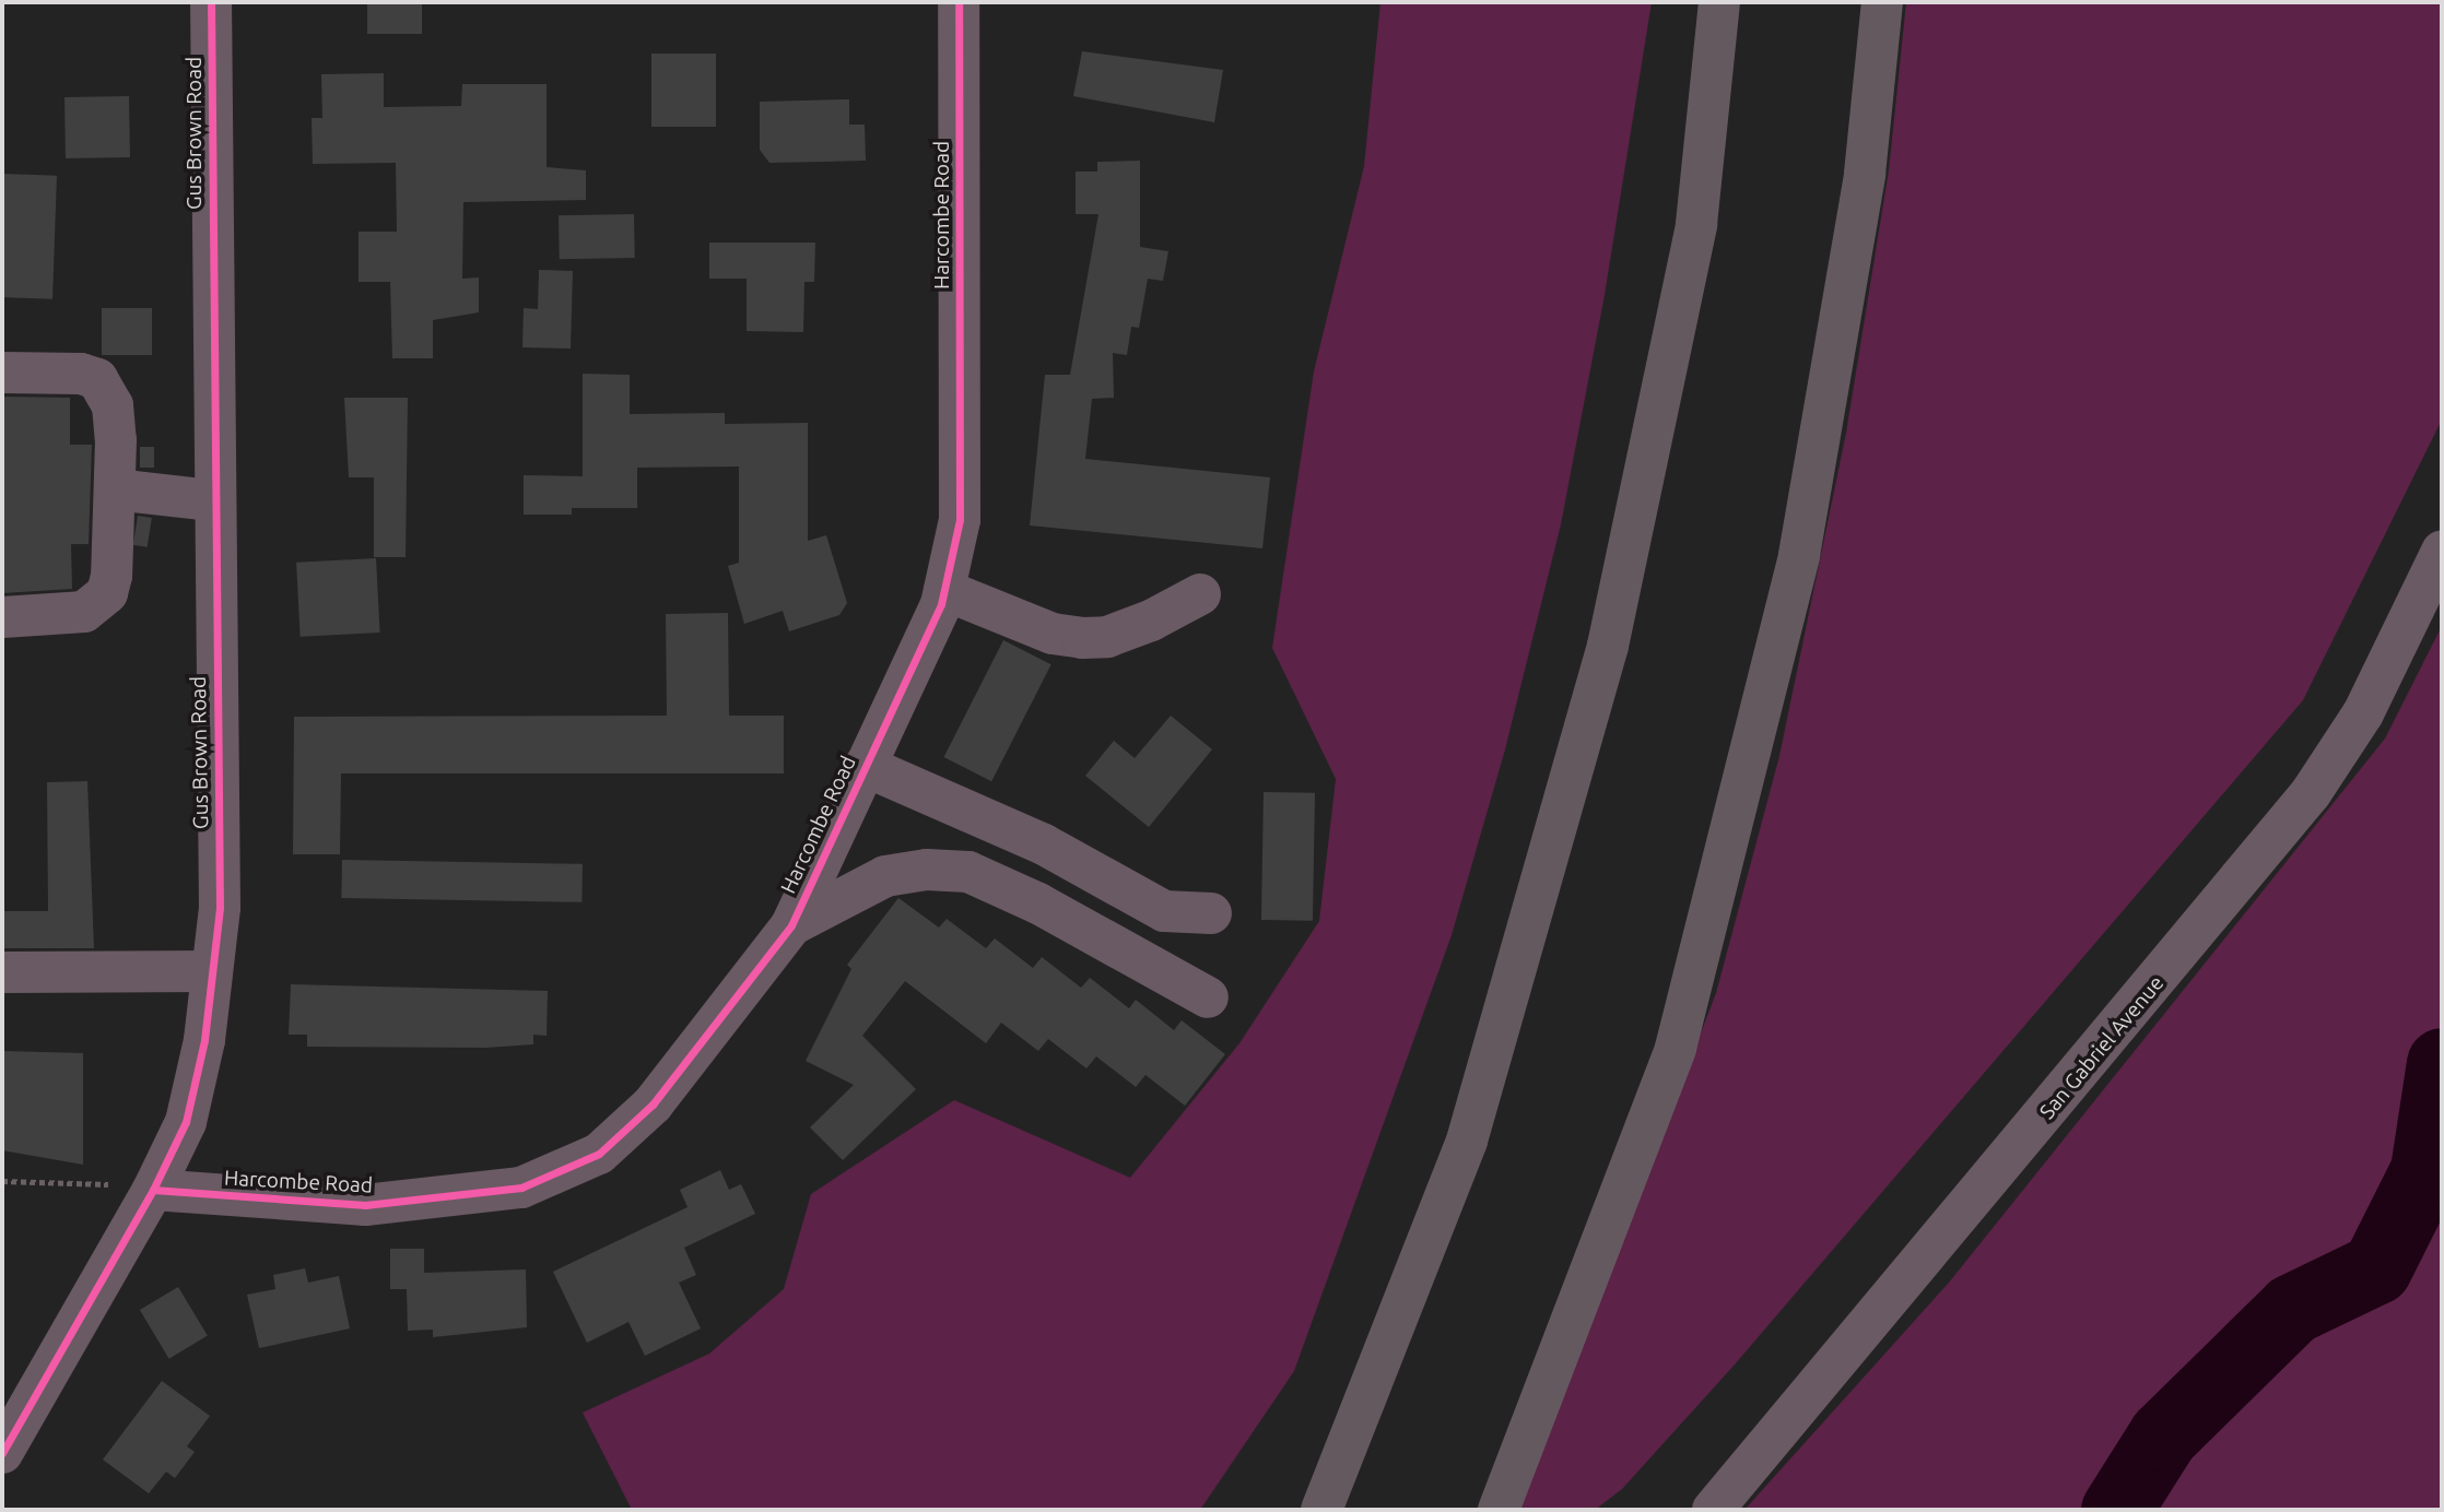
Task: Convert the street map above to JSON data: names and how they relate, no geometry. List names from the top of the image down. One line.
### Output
{"streets":{"street":["Gus Brown Road","Harcombe Road","San Gabriel Avenue"]},"crossings":[["Gus Brown Road","Harcombe Road"]]}
